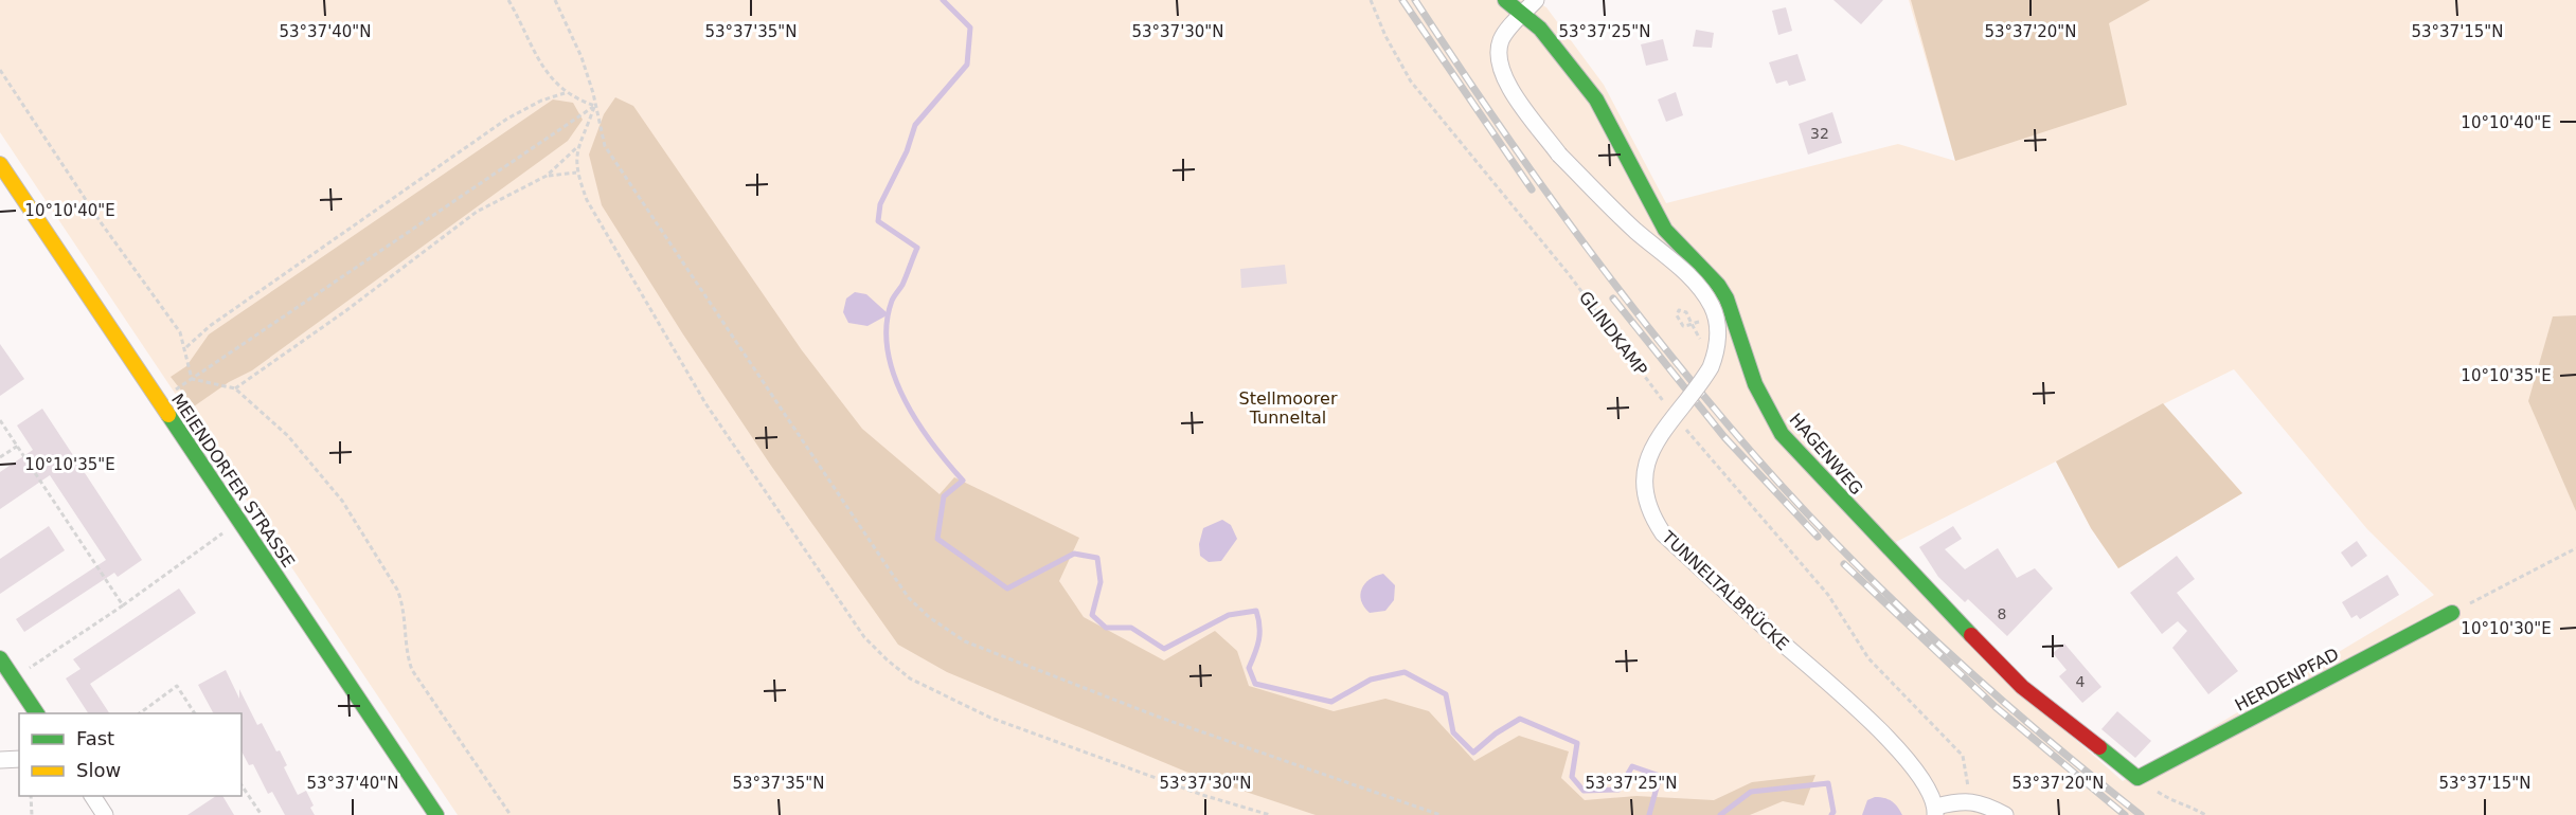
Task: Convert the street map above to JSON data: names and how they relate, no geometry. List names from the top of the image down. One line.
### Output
{"streets":{"street":["HAGENWEG","MEIENDORFER STRASSE","TUNNELTALBRÜCKE","HERDENPFAD"],"path":["GLINDKAMP"]},"crossings":[["HAGENWEG","TUNNELTALBRÜCKE"],["HAGENWEG","HERDENPFAD"]],"parks":["Stellmoorer Tunneltal"],"house_numbers":["32","8","4"],"legend":["Fast","Slow"],"coordinates":["53°37'40\"N","53°37'35\"N","53°37'30\"N","53°37'25\"N","53°37'20\"N","53°37'15\"N","10°10'40\"E","10°10'35\"E","10°10'30\"E"]}
